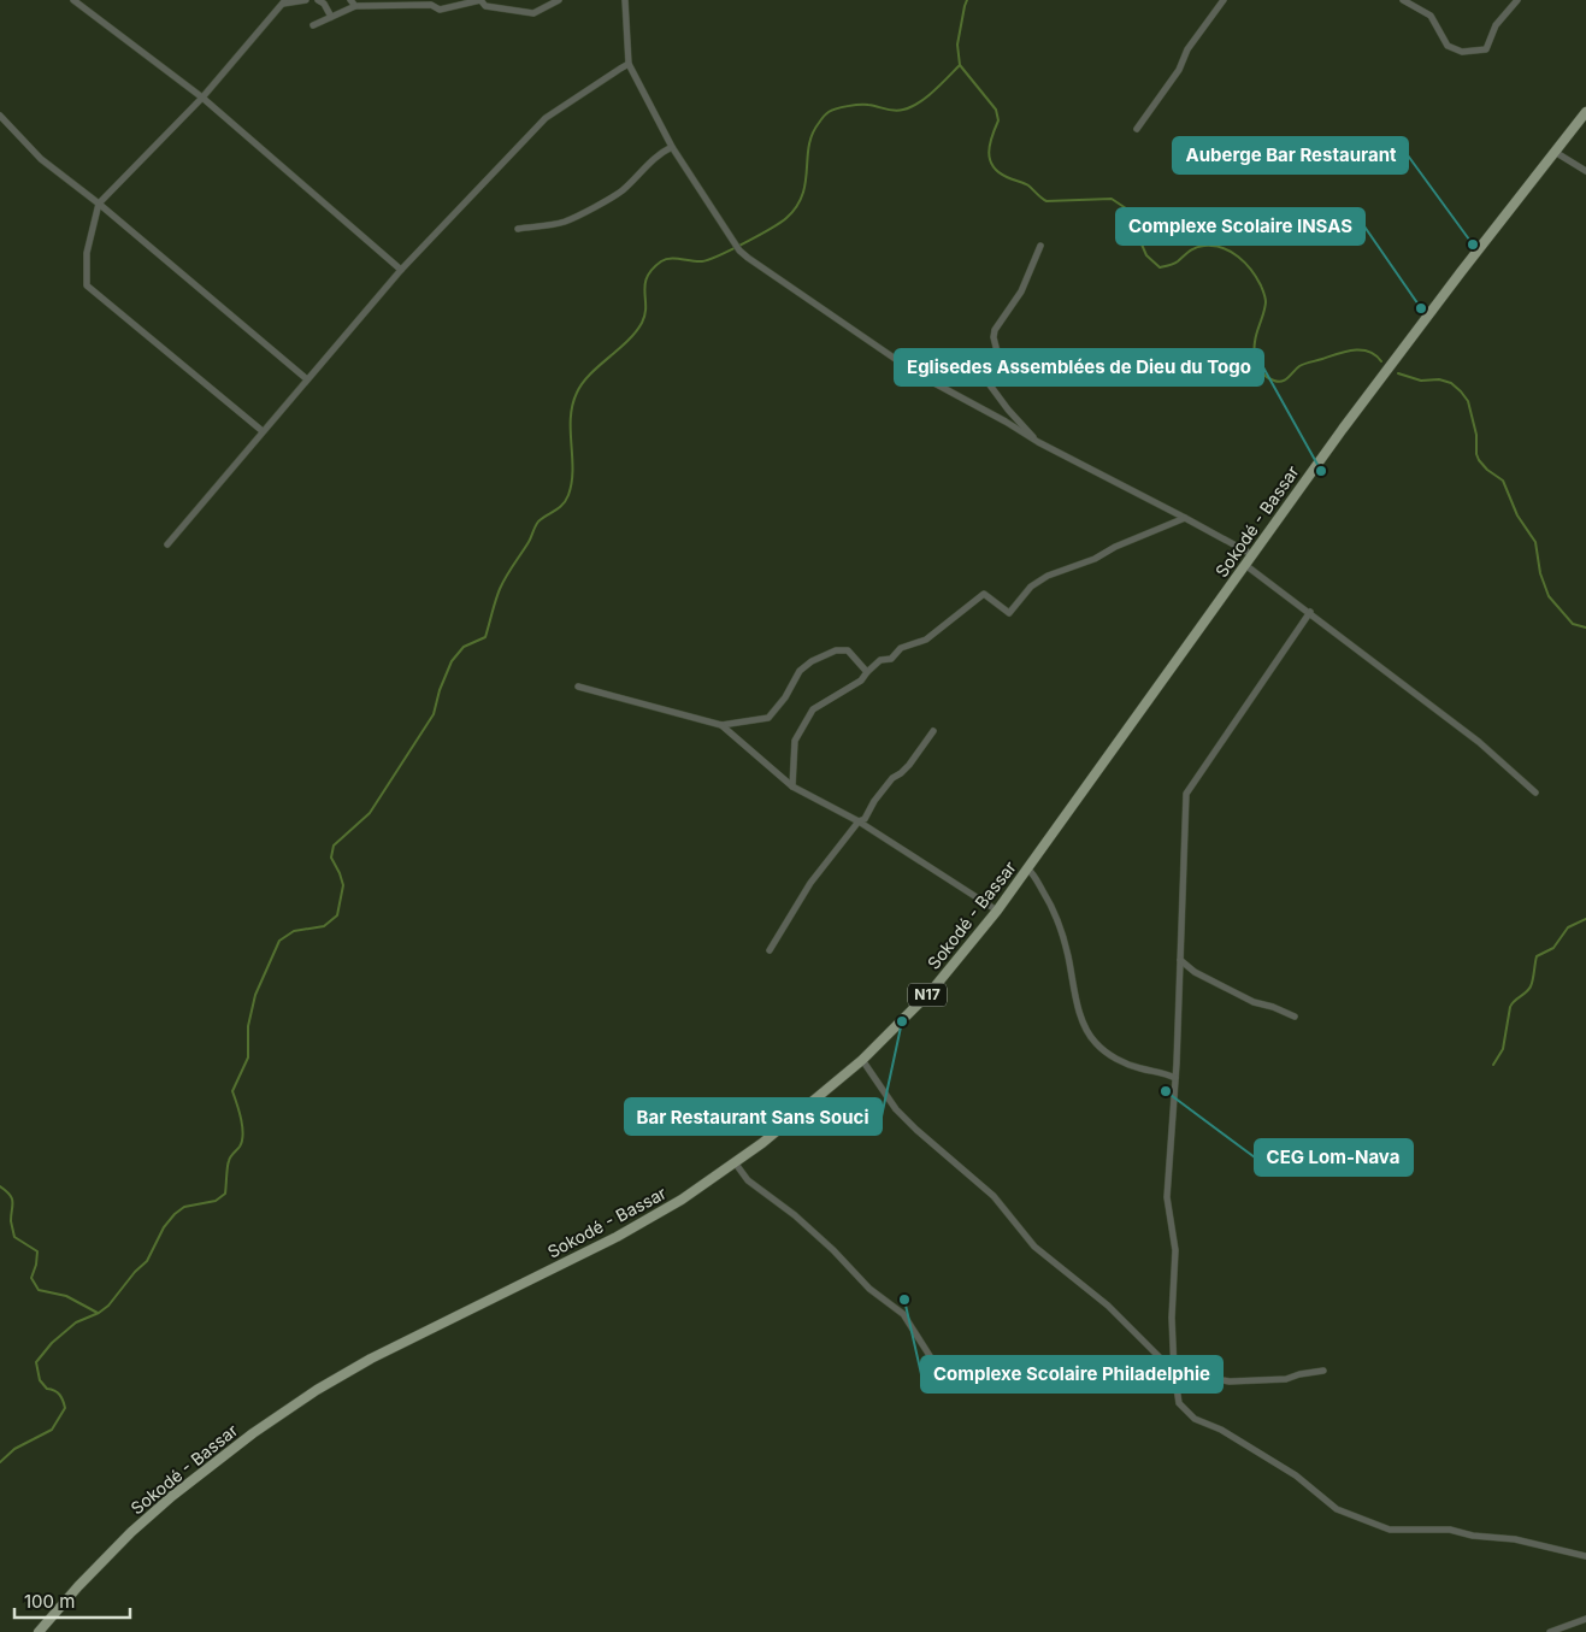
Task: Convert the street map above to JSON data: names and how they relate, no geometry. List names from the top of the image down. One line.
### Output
{"streets":{"main road":["Sokodé - Bassar","N17"]},"places":["Auberge Bar Restaurant","Complexe Scolaire INSAS","Eglisedes Assemblées de Dieu du Togo","Bar Restaurant Sans Souci","CEG Lom-Nava","Complexe Scolaire Philadelphie"],"scale_bar":"100 m"}
